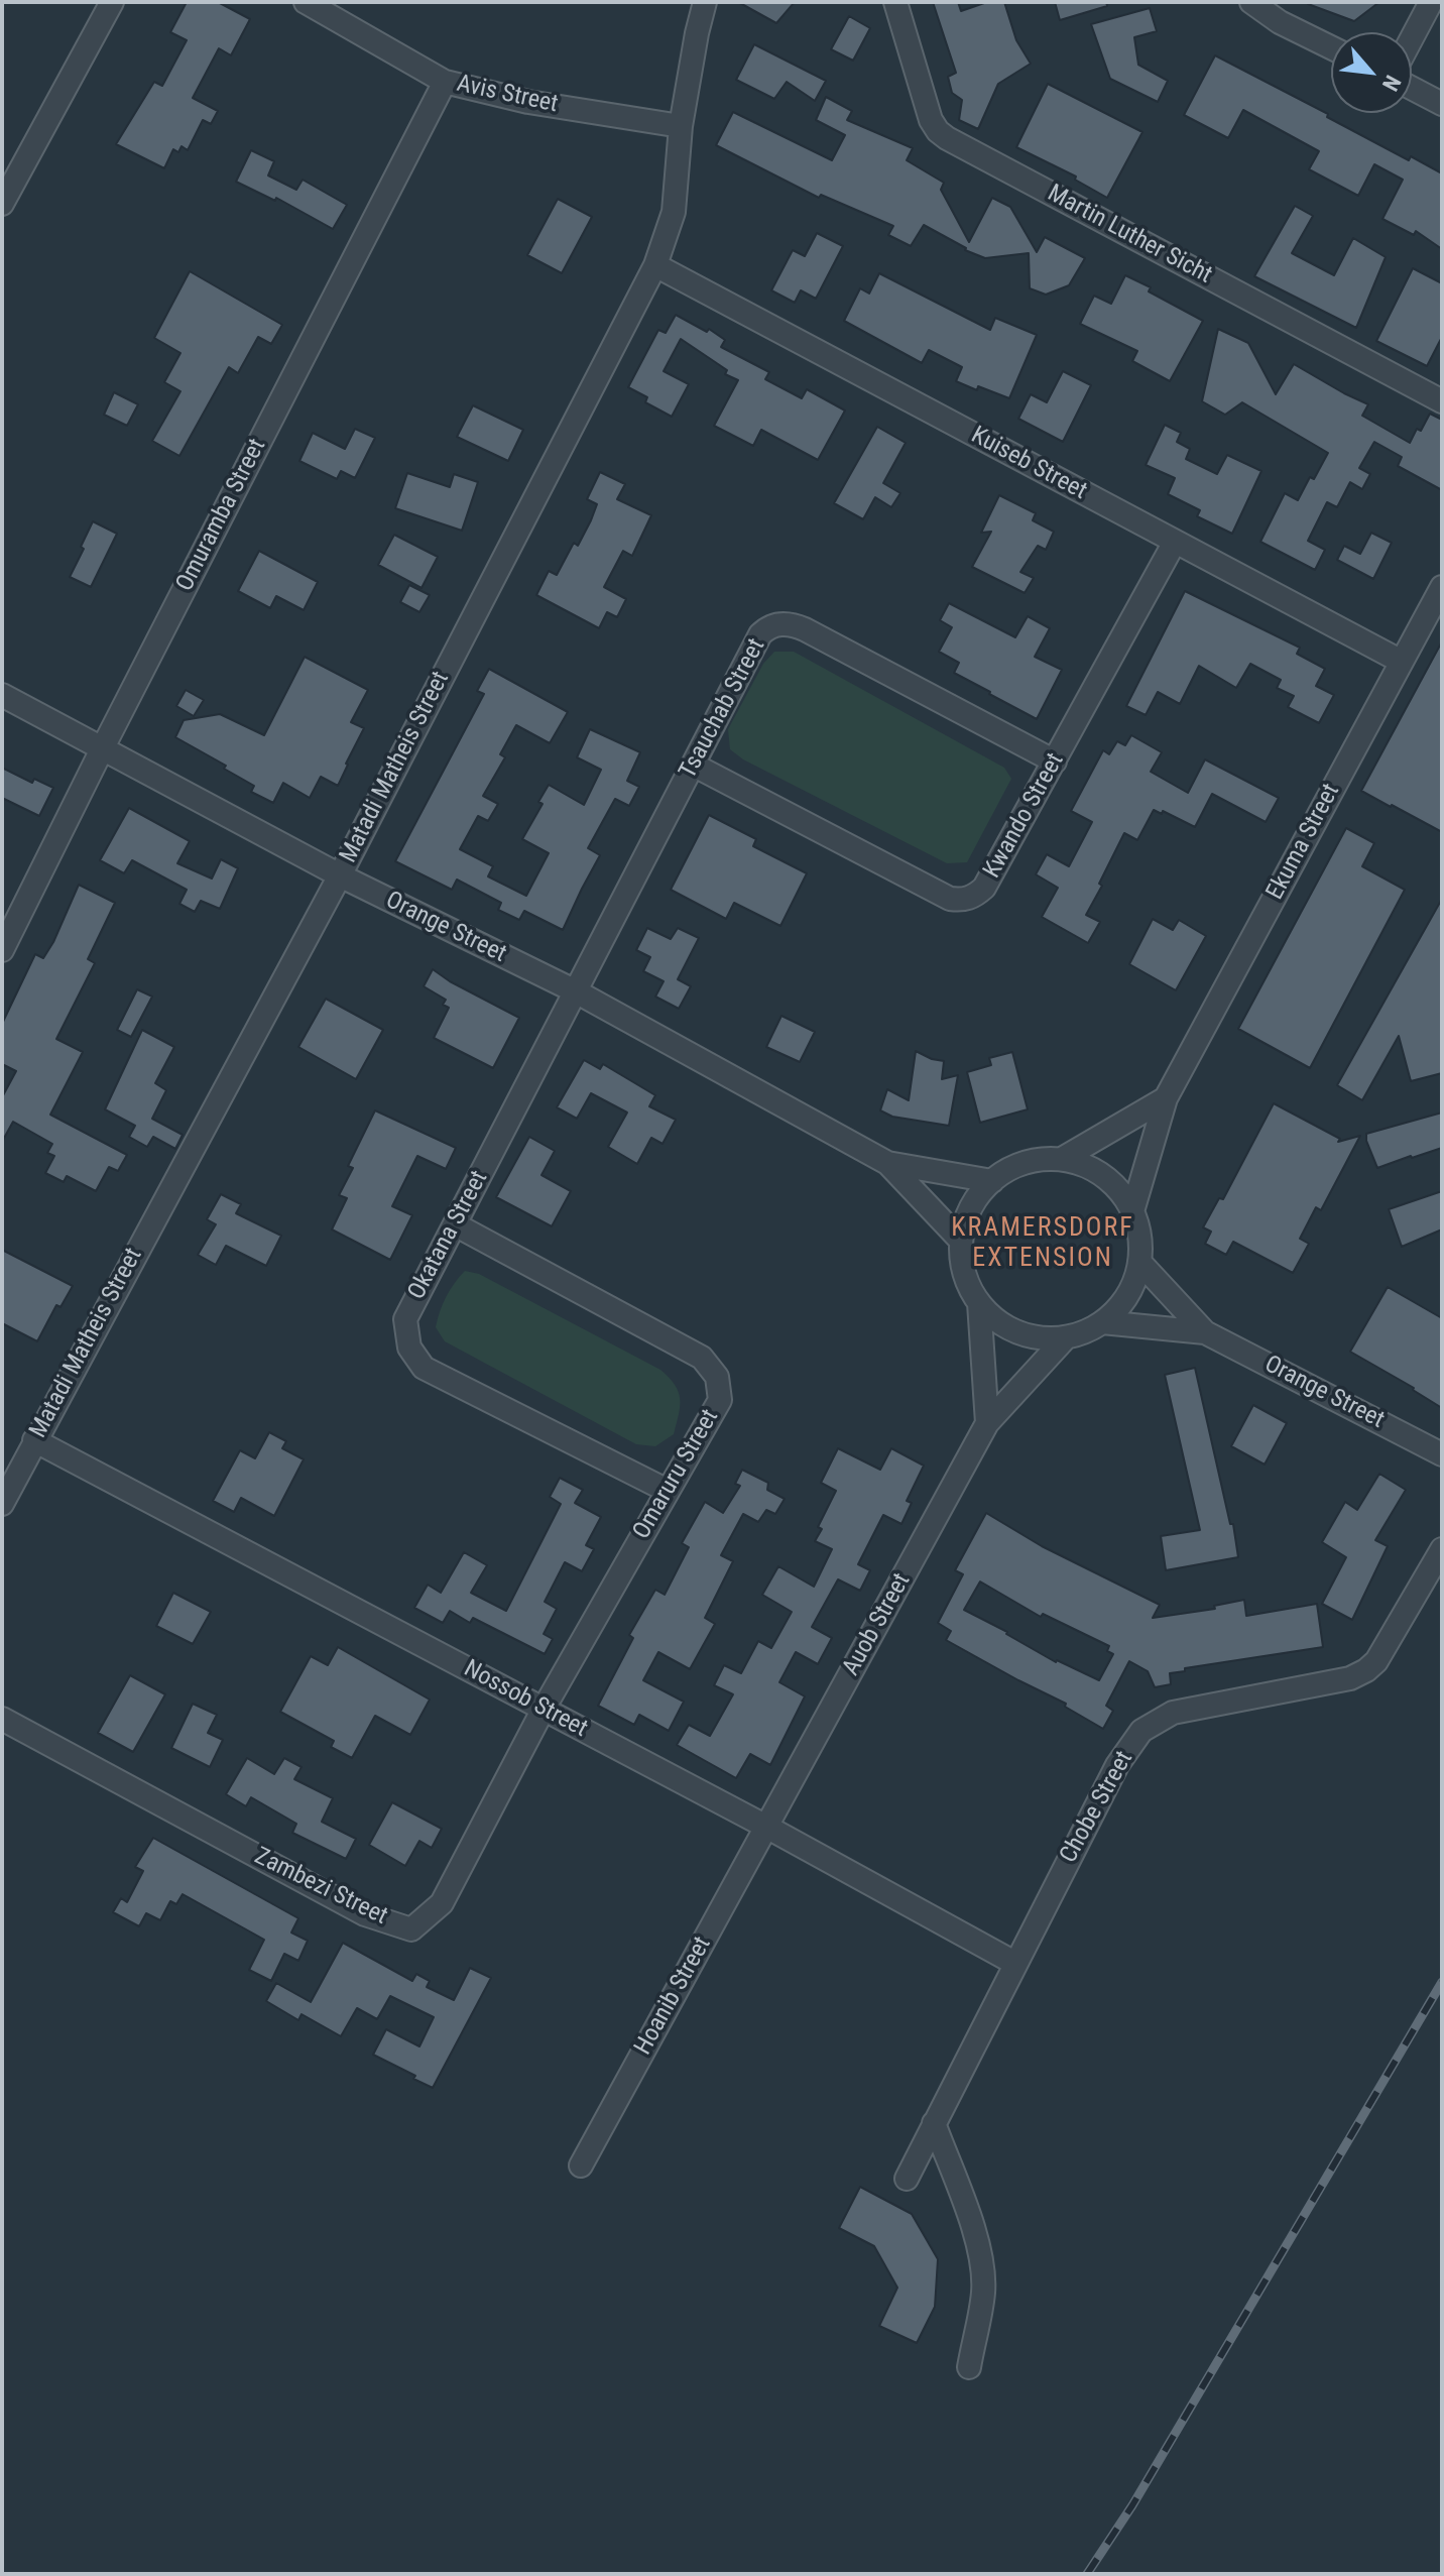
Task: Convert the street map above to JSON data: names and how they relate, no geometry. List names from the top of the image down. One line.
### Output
{"streets":{"street":["Avis Street","Martin Luther Sicht","Kuiseb Street","Omuramba Street","Tsauchab Street","Matadi Matheis Street","Kwando Street","Ekuma Street","Orange Street","Okatana Street","Omaruru Street","Auob Street","Nossob Street","Chobe Street","Zambezi Street","Hoanib Street"]},"crossings":[["Avis Street","Omuramba Street"],["Avis Street","Matadi Matheis Street"],["Kuiseb Street","Matadi Matheis Street"],["Kuiseb Street","Kwando Street"],["Kuiseb Street","Ekuma Street"],["Omuramba Street","Orange Street"],["Tsauchab Street","Kwando Street"],["Tsauchab Street","Orange Street"],["Tsauchab Street","Okatana Street"],["Matadi Matheis Street","Orange Street"],["Matadi Matheis Street","Nossob Street"],["Ekuma Street","Orange Street"],["Ekuma Street","Auob Street"],["Orange Street","Okatana Street"],["Orange Street","Auob Street"],["Okatana Street","Omaruru Street"],["Omaruru Street","Nossob Street"],["Omaruru Street","Zambezi Street"],["Auob Street","Nossob Street"],["Auob Street","Hoanib Street"],["Nossob Street","Chobe Street"],["Nossob Street","Zambezi Street"],["Nossob Street","Hoanib Street"]],"districts":["KRAMERSDORF EXTENSION"],"north":"bottom right"}
